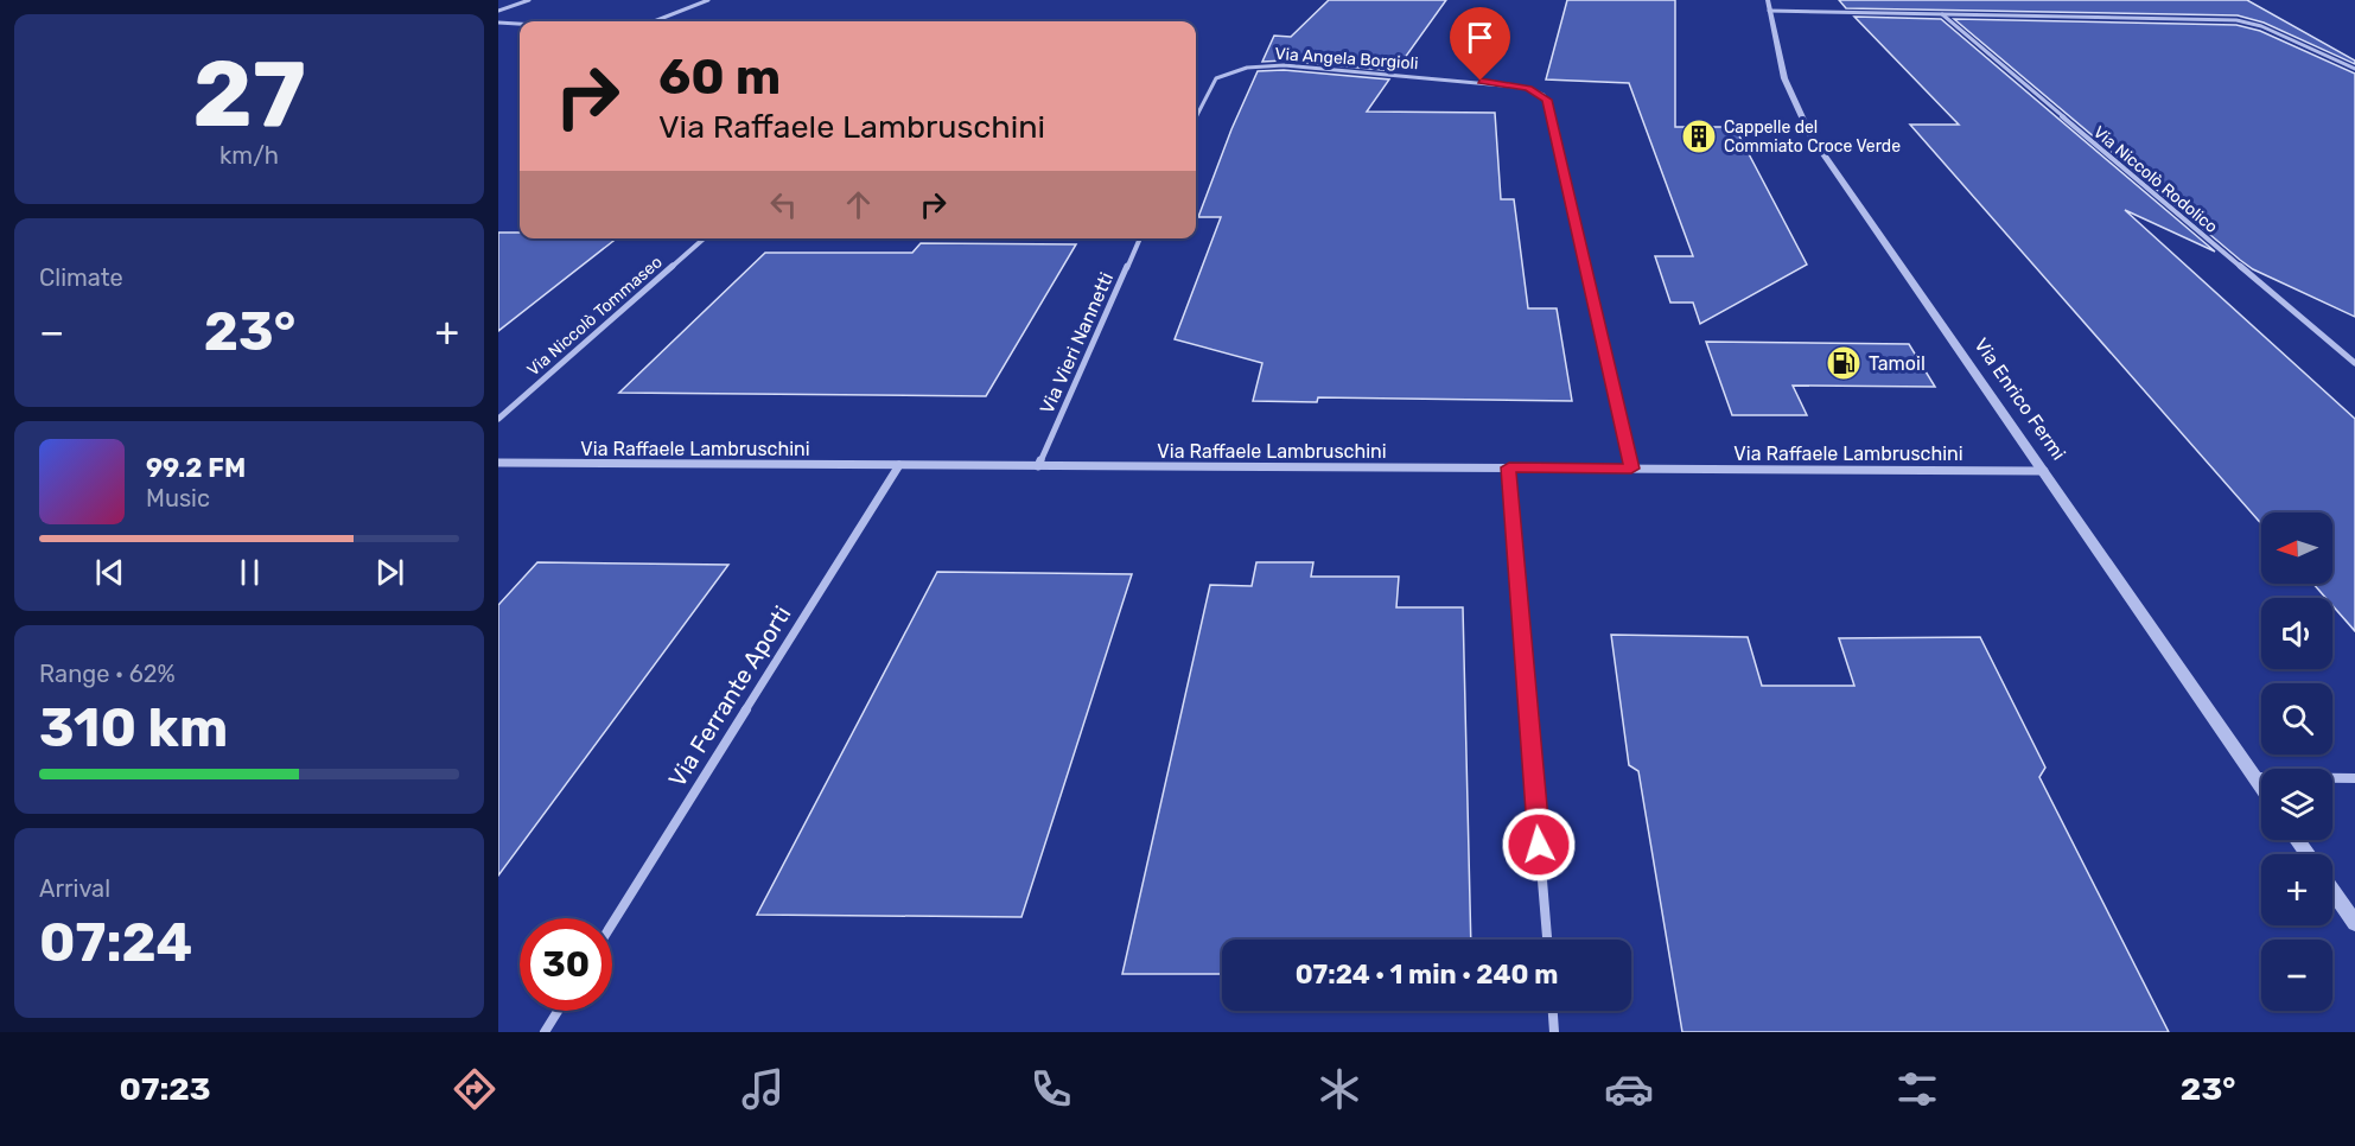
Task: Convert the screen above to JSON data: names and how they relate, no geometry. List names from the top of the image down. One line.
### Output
{"streets":{"street":["Via Angela Borgioli","Via Niccolò Rodolico","Via Niccolò Tommaseo","Via Vieri Nannetti","Via Enrico Fermi","Via Raffaele Lambruschini","Via Ferrante Aporti"]},"crossings":[["Via Angela Borgioli","Via Raffaele Lambruschini"],["Via Vieri Nannetti","Via Raffaele Lambruschini"],["Via Enrico Fermi","Via Raffaele Lambruschini"],["Via Raffaele Lambruschini","Via Ferrante Aporti"]],"places":{"building":["Cappelle del Commiato Croce Verde"],"fuel station":["Tamoil"]},"north":"left","page":{"tile":[["27","km/h"],"Climate",["Range · 62%","310 km"],["Arrival","07:24"]],"turn":["60 m","Via Raffaele Lambruschini"],"heat":["−","23°","+"],"song":["99.2 FM","Music"],"map_buttons":["+","−"],"limit":"30","trip":"07:24 · 1 min · 240 m","tabs":["07:23","23°"]}}
